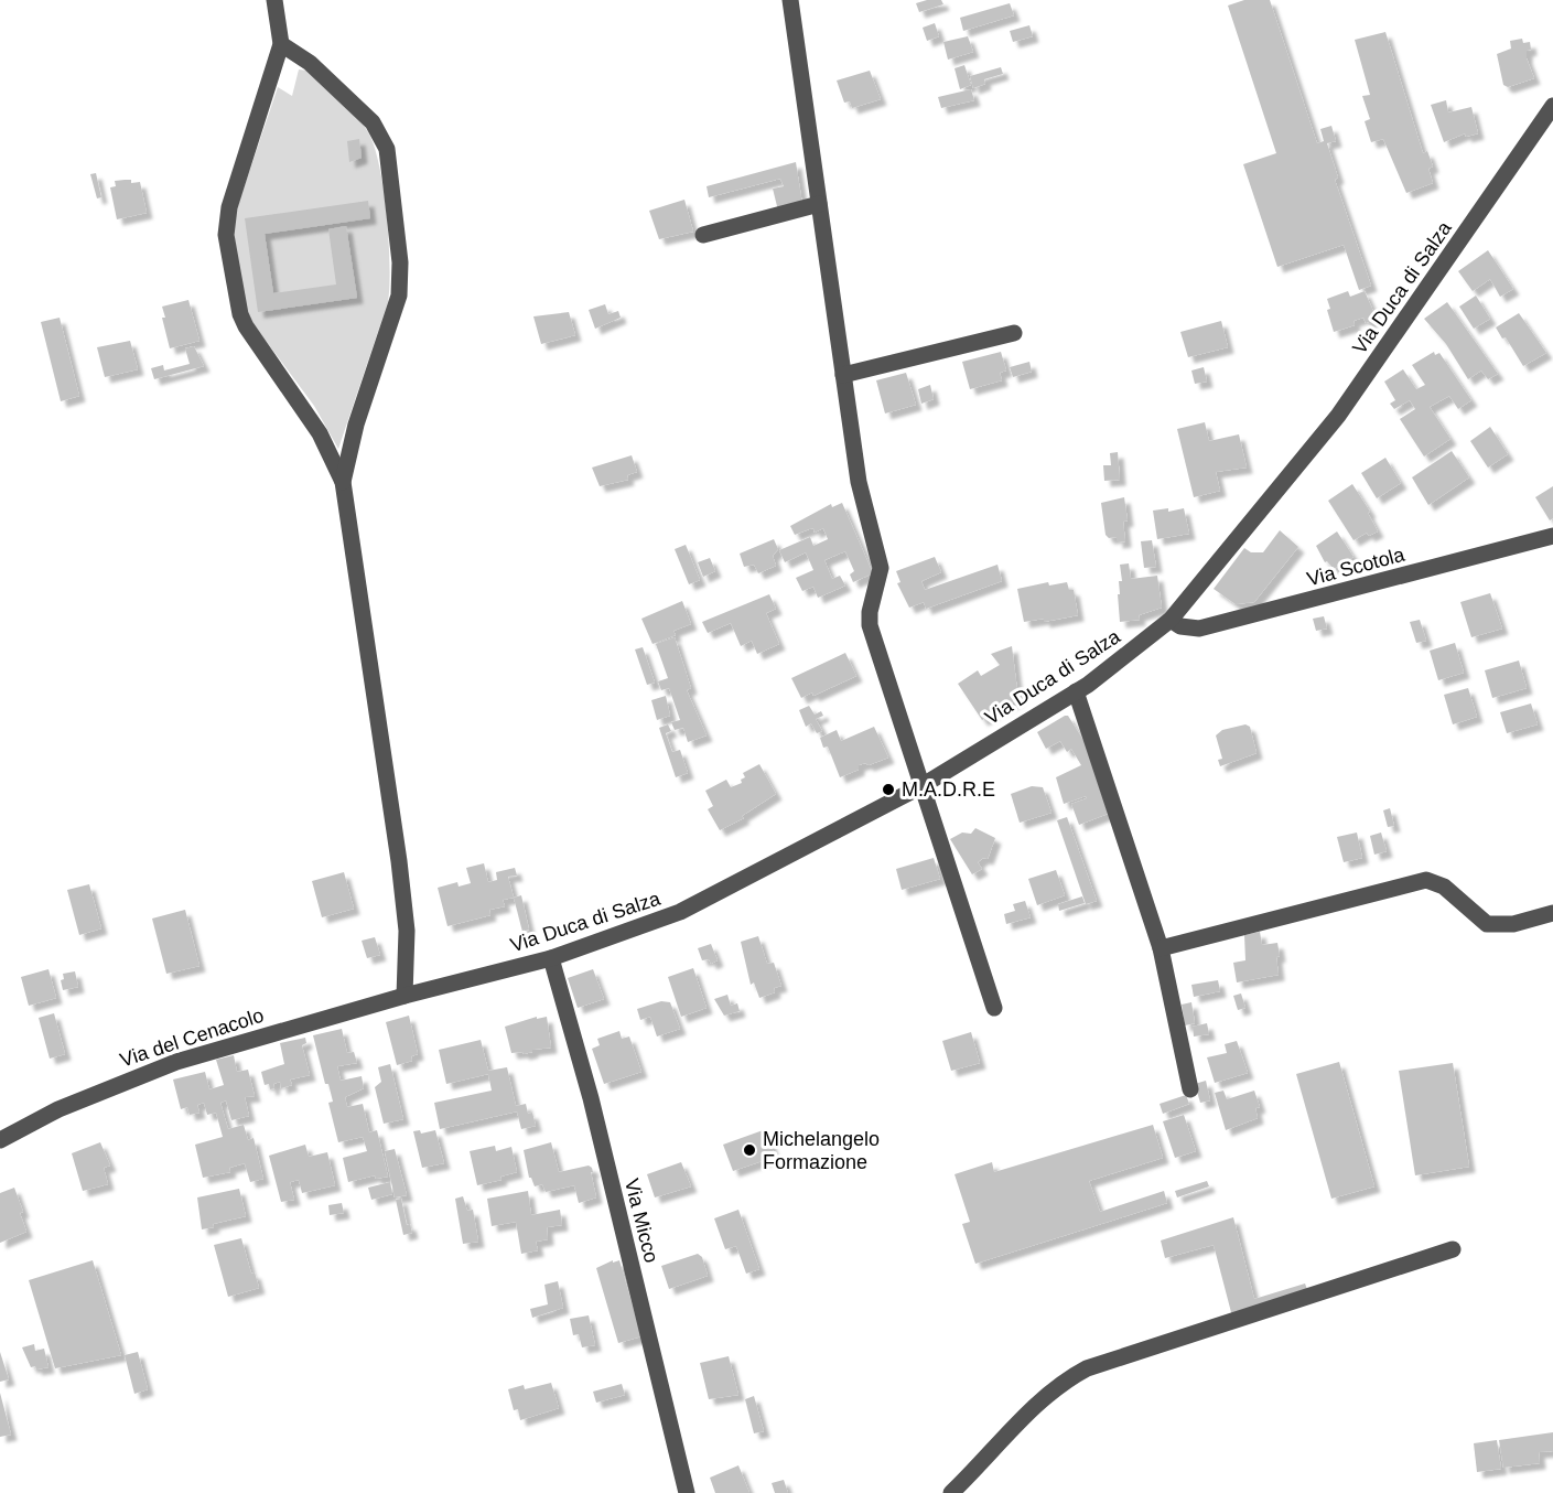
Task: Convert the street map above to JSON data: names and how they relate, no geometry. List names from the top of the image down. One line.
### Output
{"streets":{"street":["Via Duca di Salza","Via Scotola","Via del Cenacolo","Via Micco"]},"crossings":[["Via Duca di Salza","Via Scotola"],["Via Duca di Salza","Via del Cenacolo"],["Via Duca di Salza","Via Micco"]],"places":["M.A.D.R.E","Michelangelo Formazione"]}
